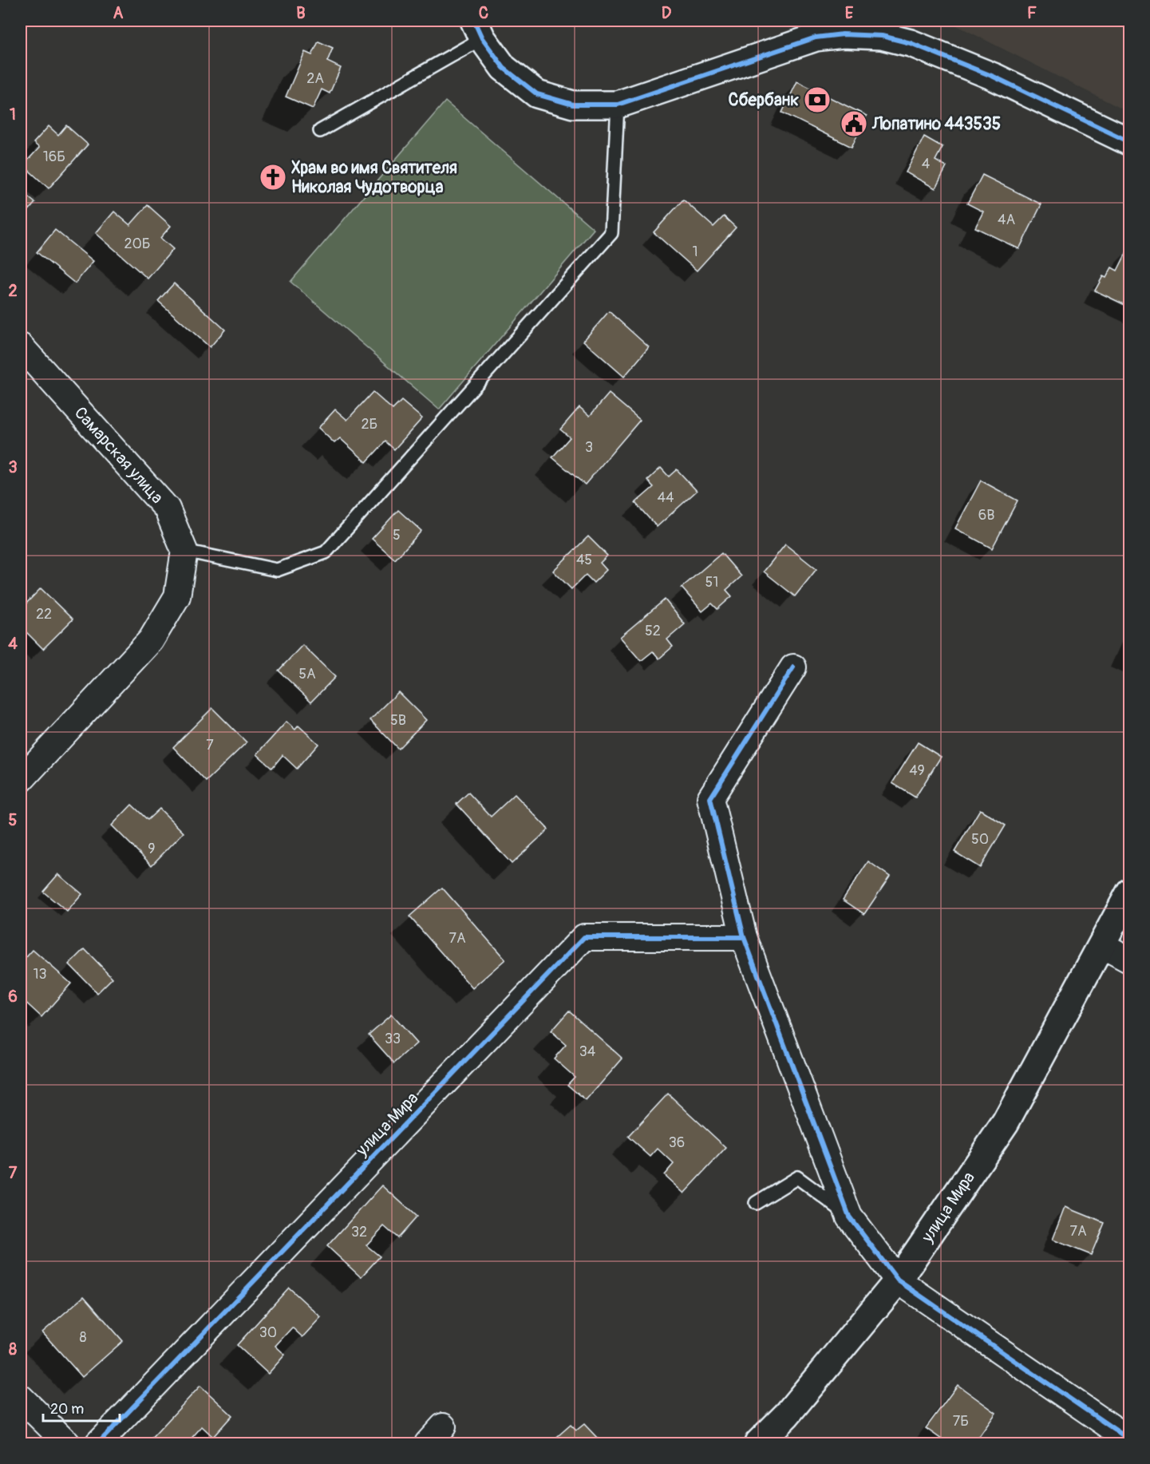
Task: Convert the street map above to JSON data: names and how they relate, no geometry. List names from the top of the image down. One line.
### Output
{"streets":{"street":["Самарская улица","улица Мира"]},"places":{"bank":["Сбербанк"],"public building":["Лопатино 443535"],"church":["Храм во имя Святителя Николая Чудотворца"]},"house_numbers":["2А","16Б","4","4А","20Б","1","2Б","3","44","6В","5","45","51","22","52","5А","5В","7","49","50","9","7А","13","33","34","36","7А","32","30","8","7Б"],"scale_bar":"20 m","grid":{"columns":["A","B","C","D","E","F"],"rows":["1","2","3","4","5","6","7","8"]}}
